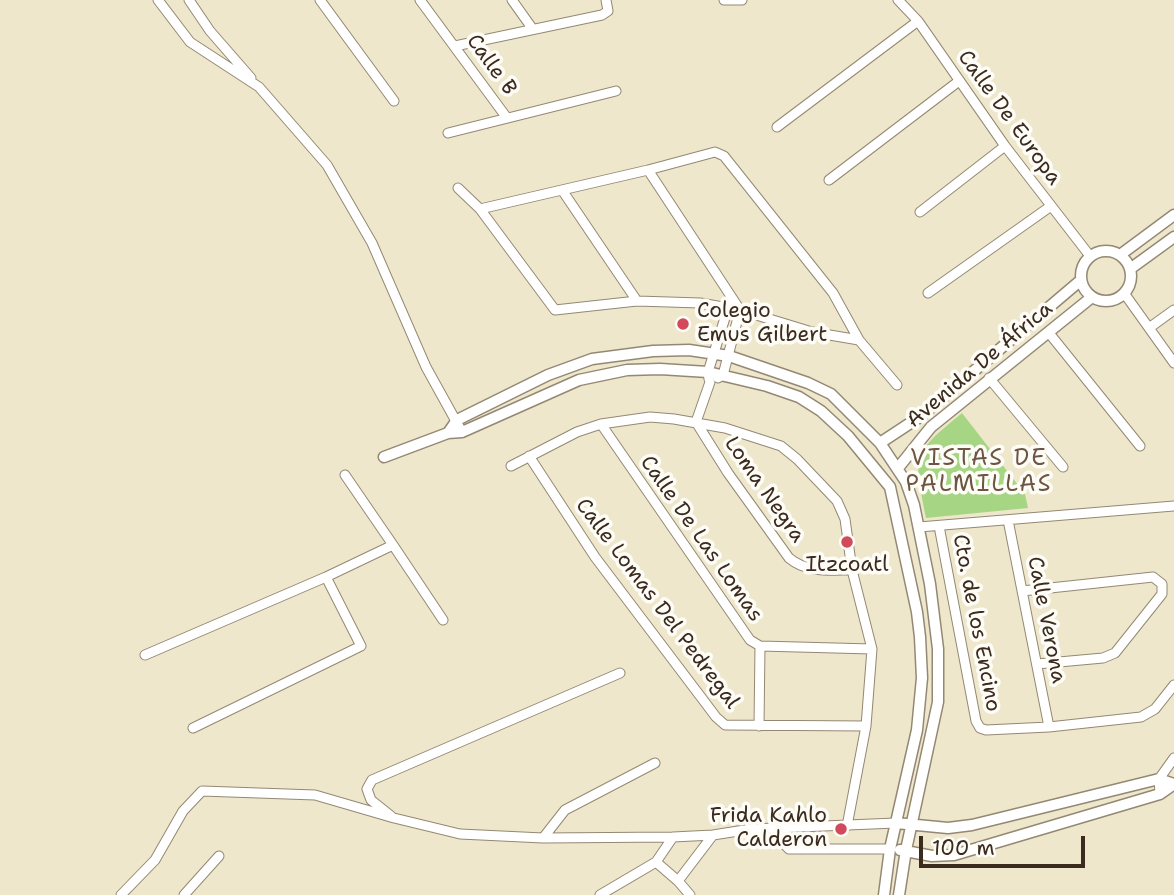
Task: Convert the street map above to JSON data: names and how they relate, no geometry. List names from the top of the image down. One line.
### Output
{"streets":{"street":["Calle B","Calle De Europa","Avenida De África","Loma Negra","Calle De Las Lomas","Calle Lomas Del Pedregal","Calle Verona","Cto. de los Encino"]},"crossings":[["Calle De Europa","Avenida De África"],["Calle Verona","Cto. de los Encino"]],"districts":["VISTAS DE PALMILLAS"],"places":["Colegio Emus Gilbert","Itzcoatl","Frida Kahlo Calderon"],"scale_bar":"100 m"}
